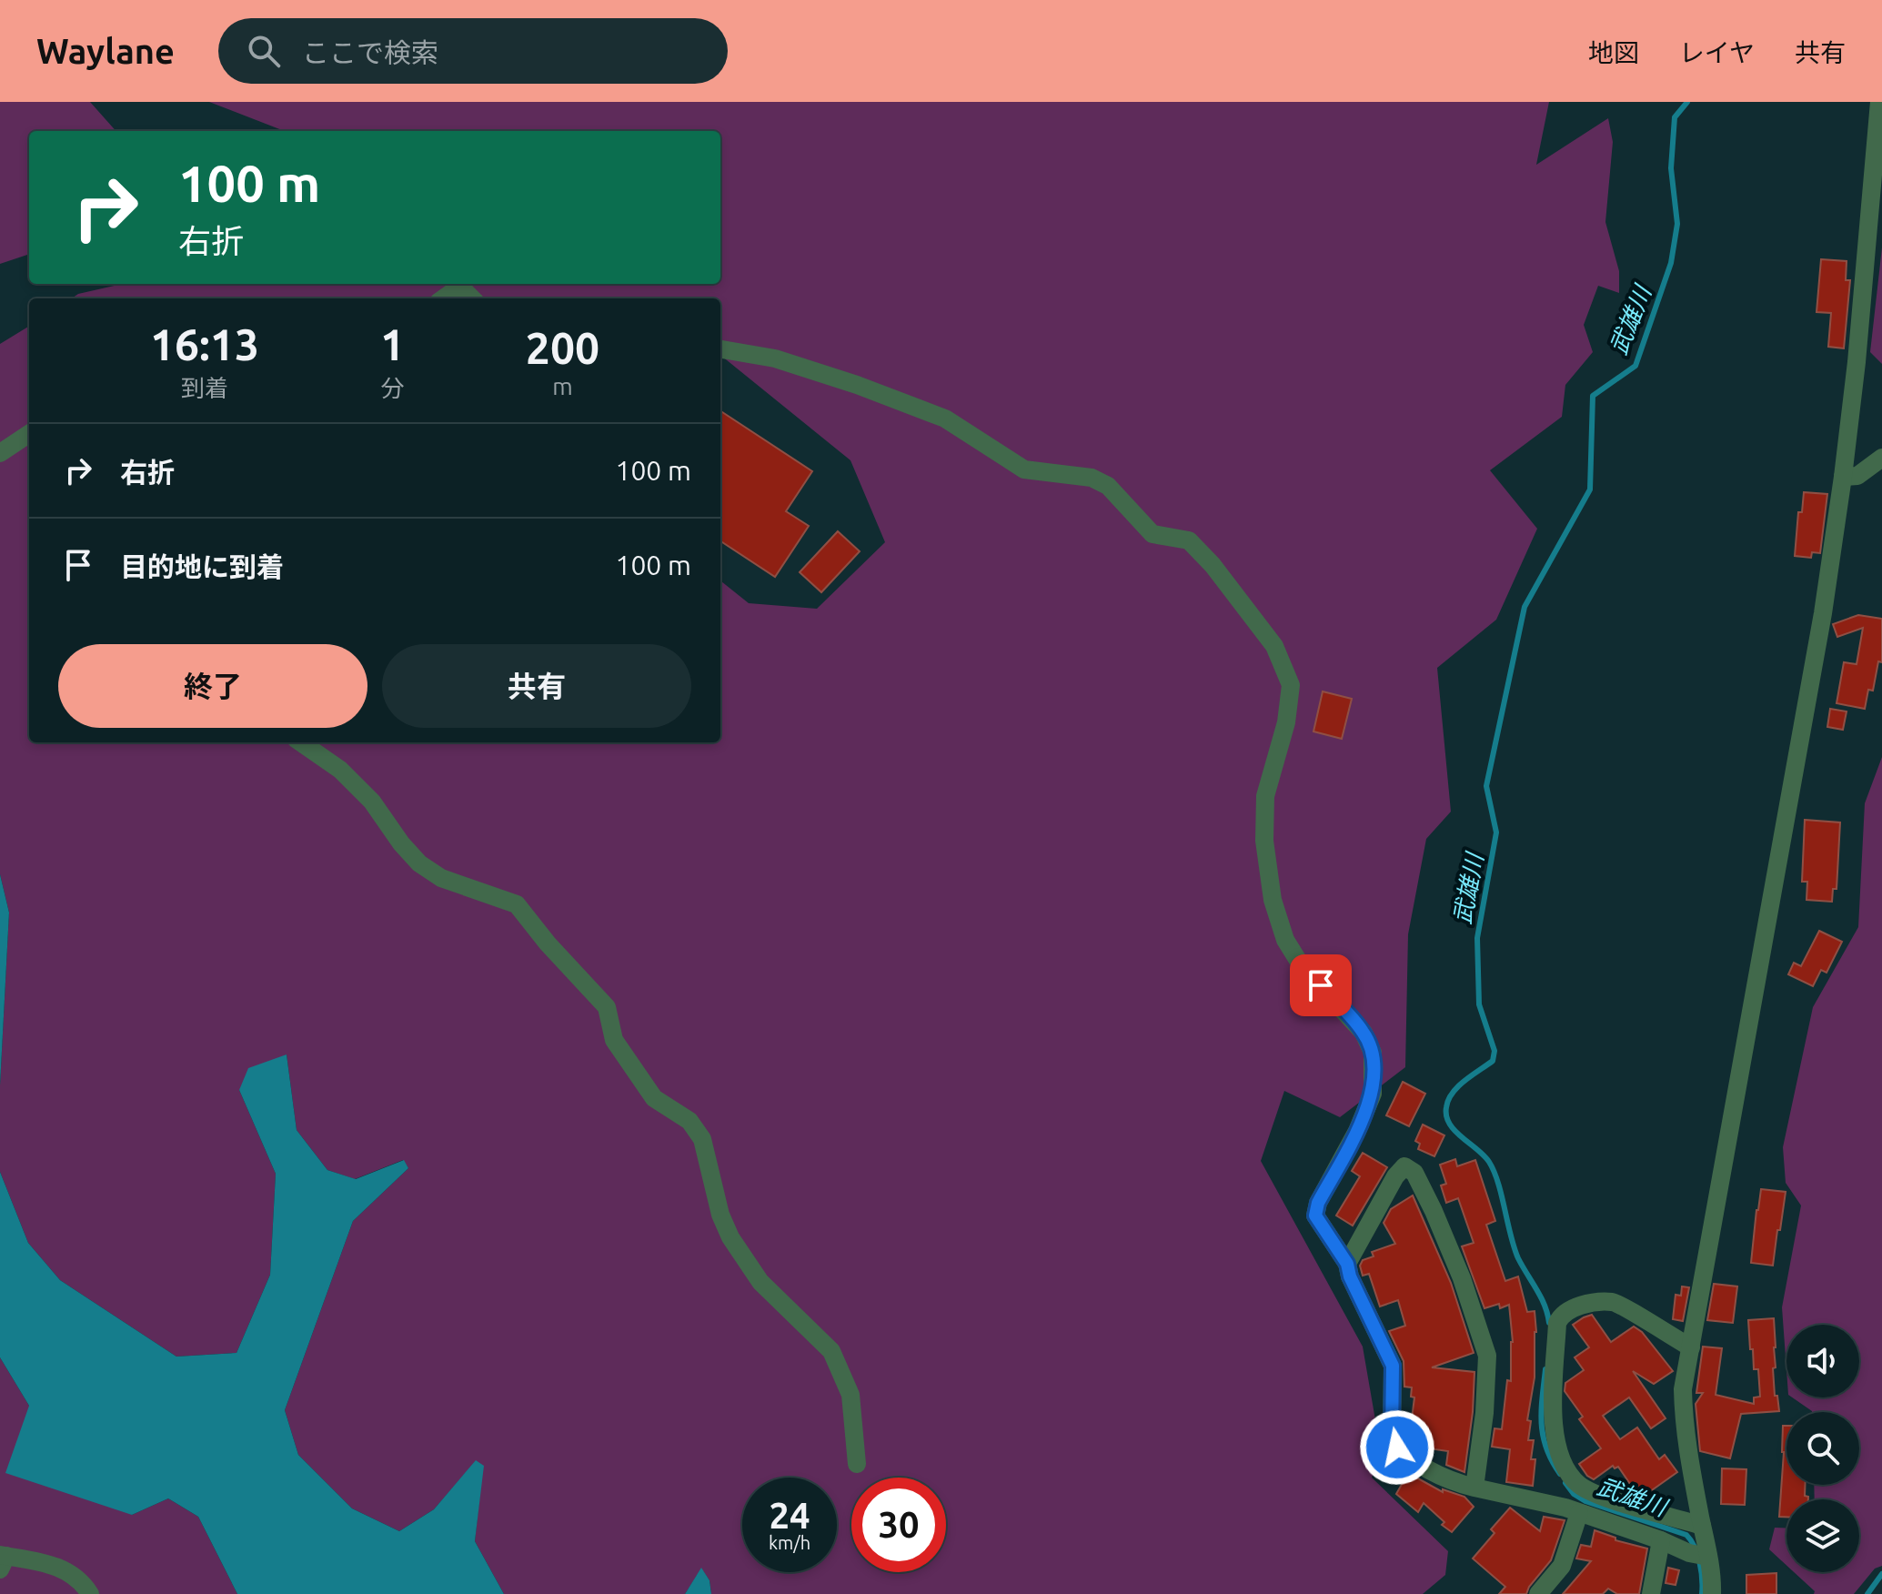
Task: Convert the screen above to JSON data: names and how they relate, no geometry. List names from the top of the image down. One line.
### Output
{"water":["武雄川"],"page":{"header":"Waylane","search":"ここで検索","nav":["地図","レイヤ","共有"],"turn":["100 m","右折"],"eta":["16:13","到着","1","分","200","m"],"list":[{"name":"右折","value":"100 m"},{"name":"目的地に到着","value":"100 m"}],"buttons":["終了","共有"],"speed":"24 km/h","limit":"30"}}
